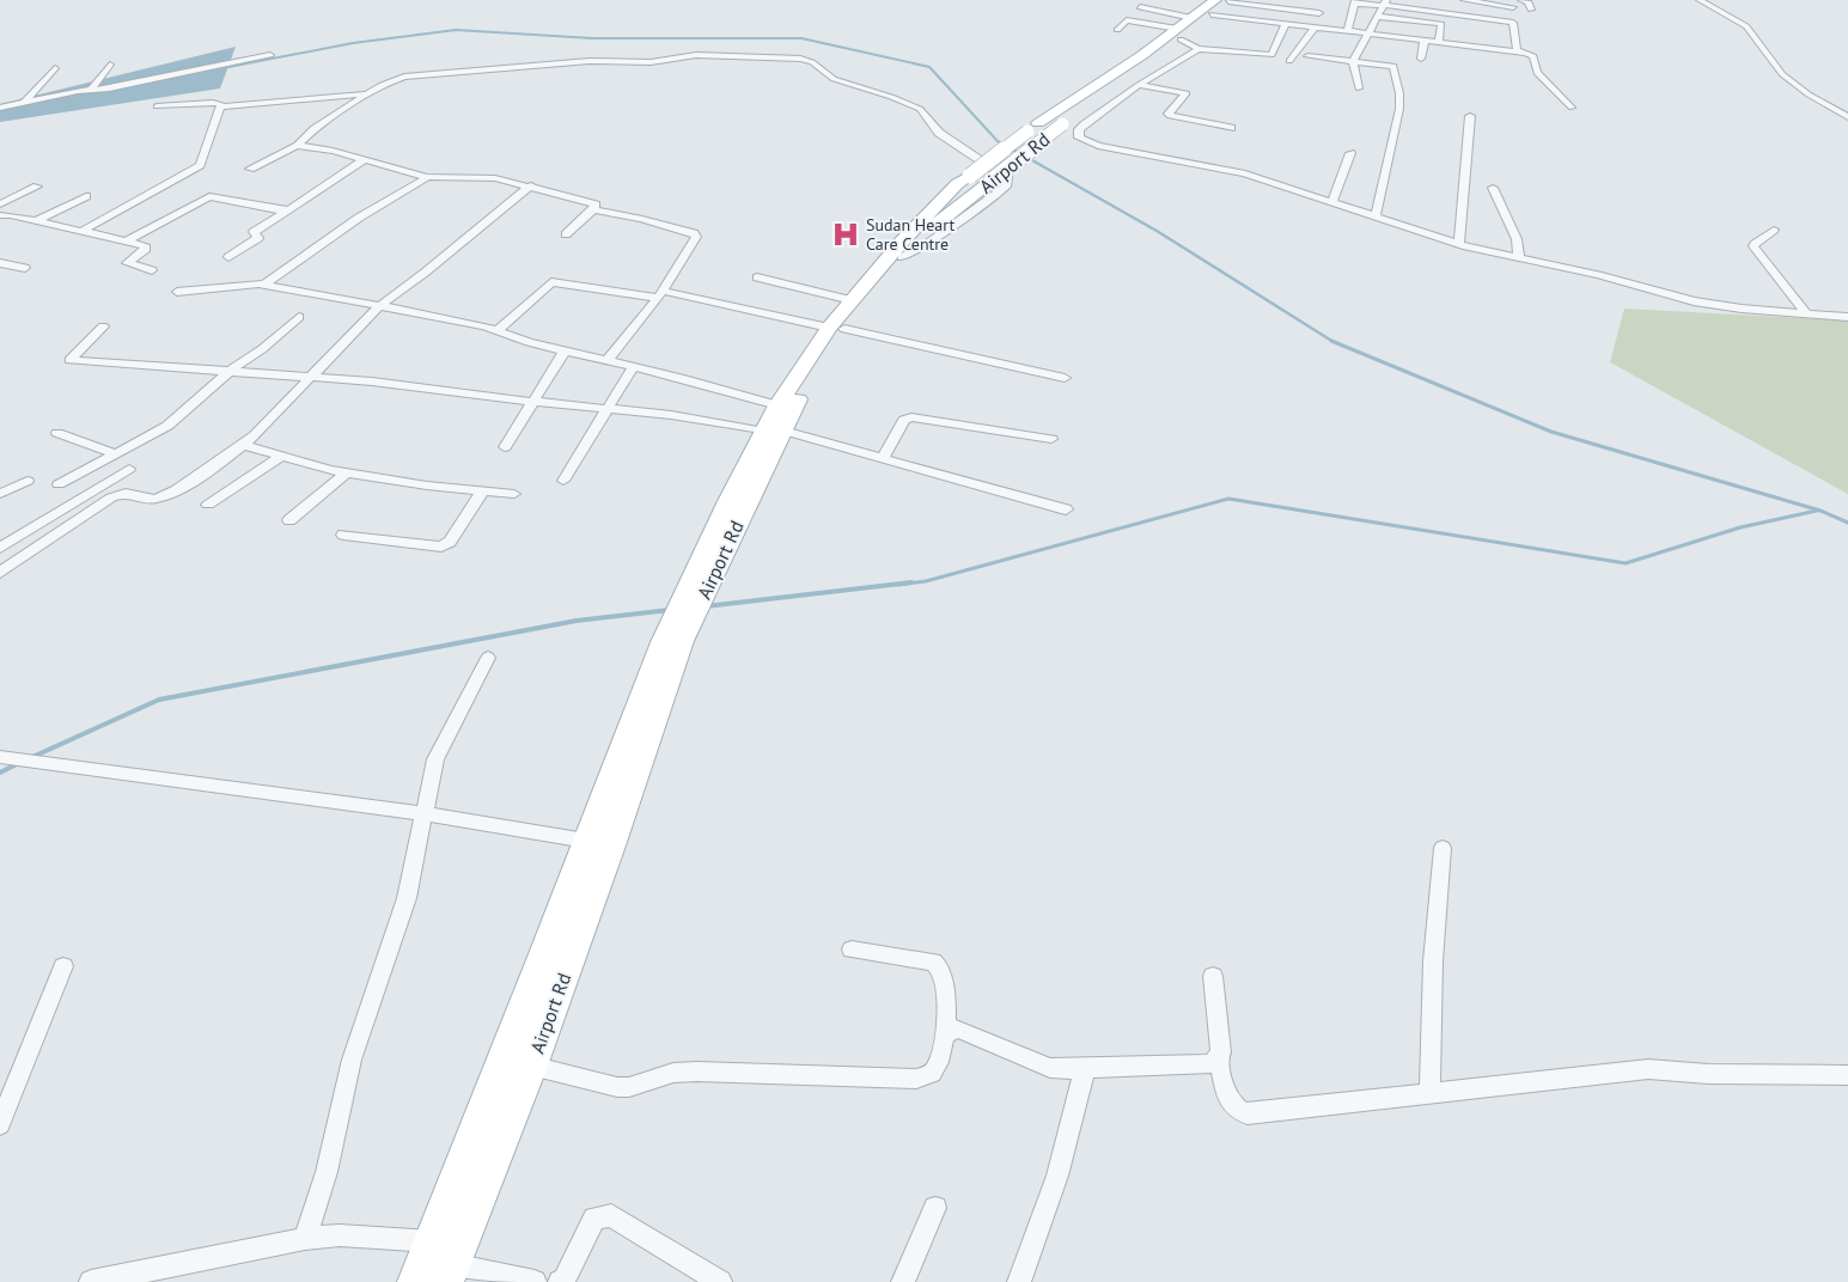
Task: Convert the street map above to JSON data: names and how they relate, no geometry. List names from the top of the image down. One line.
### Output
{"streets":{"main road":["Airport Rd"]},"places":{"hospital":["Sudan Heart Care Centre"]}}
